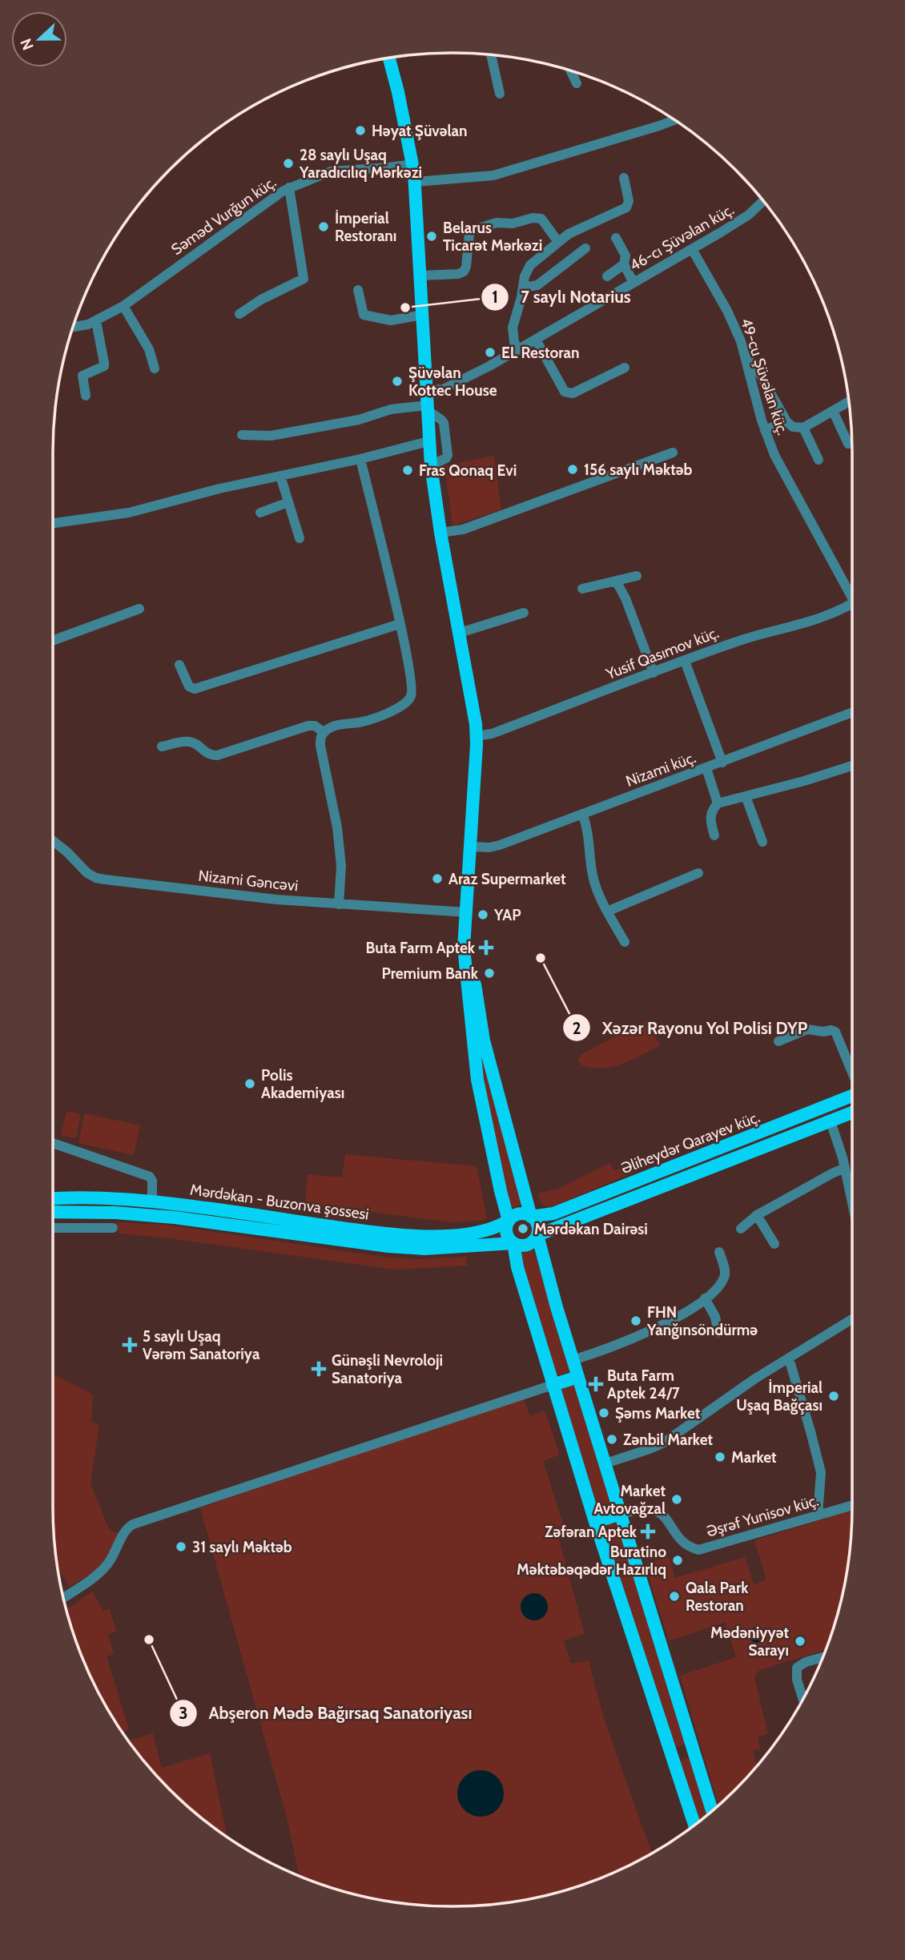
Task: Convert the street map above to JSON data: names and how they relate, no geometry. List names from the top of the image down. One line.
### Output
{"streets":{"main road":["Əliheydər Qarayev küç.","Mərdəkan - Buzonva şossesi"],"street":["Səməd Vurğun küç.","46-cı Şüvəlan küç.","49-cu Şüvəlan küç.","Yusif Qasımov küç.","Nizami küç.","Nizami Gəncəvi","Əşrəf Yunisov küç."]},"crossings":[["46-cı Şüvəlan küç.","49-cu Şüvəlan küç."],["Əliheydər Qarayev küç.","Mərdəkan - Buzonva şossesi"]],"places":{"other":["Həyat Şüvəlan","28 saylı Uşaq Yaradıcılıq Mərkəzi","İmperial Restoranı","Belarus Ticarət Mərkəzi","7 saylı Notarius","EL Restoran","Şüvəlan Kottec House","156 saylı Məktəb","Fras Qonaq Evi","Araz Supermarket","YAP","Xəzər Rayonu Yol Polisi DYP","Premium Bank","Polis Akademiyası","Mərdəkan Dairəsi","FHN Yanğınsöndürmə","İmperial Uşaq Bağçası","Şəms Market","Zənbil Market","Market","Market Avtovağzal","31 saylı Məktəb","Buratino Məktəbəqədər Hazırlıq","Qala Park Restoran","Abşeron Mədə Bağırsaq Sanatoriyası","Mədəniyyət Sarayı"],"health":["Buta Farm Aptek","5 saylı Uşaq Vərəm Sanatoriya","Günəşli Nevroloji Sanatoriya","Buta Farm Aptek 24/7","Zəfəran Aptek"]},"north":"left"}
